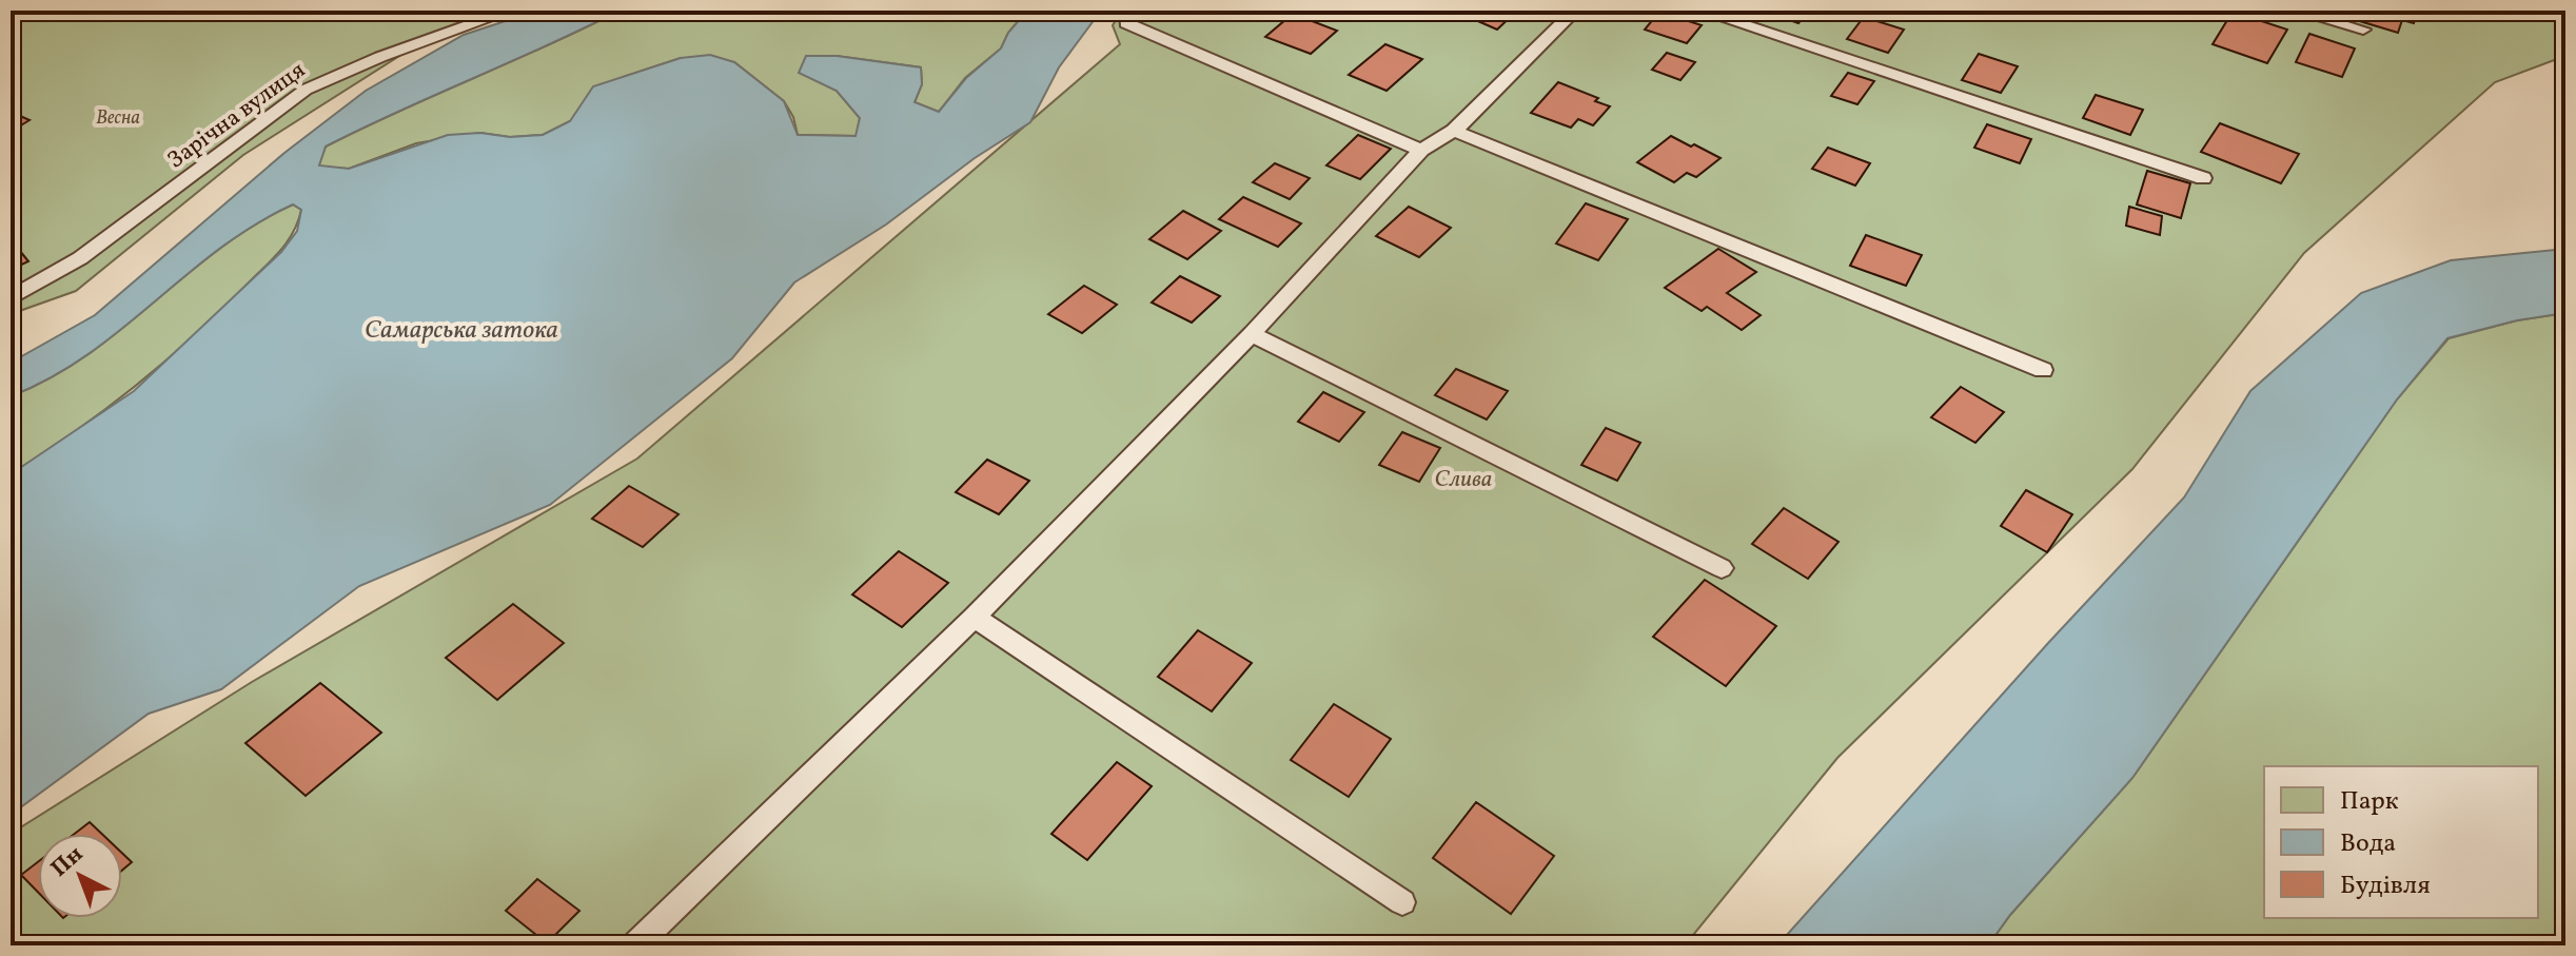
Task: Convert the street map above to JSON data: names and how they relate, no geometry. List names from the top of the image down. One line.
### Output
{"streets":{"lane":["Зарічна вулиця"]},"water":["Самарська затока"],"parks":["Весна","Слива"],"legend":["Парк","Вода","Будівля"],"north":"top left"}
